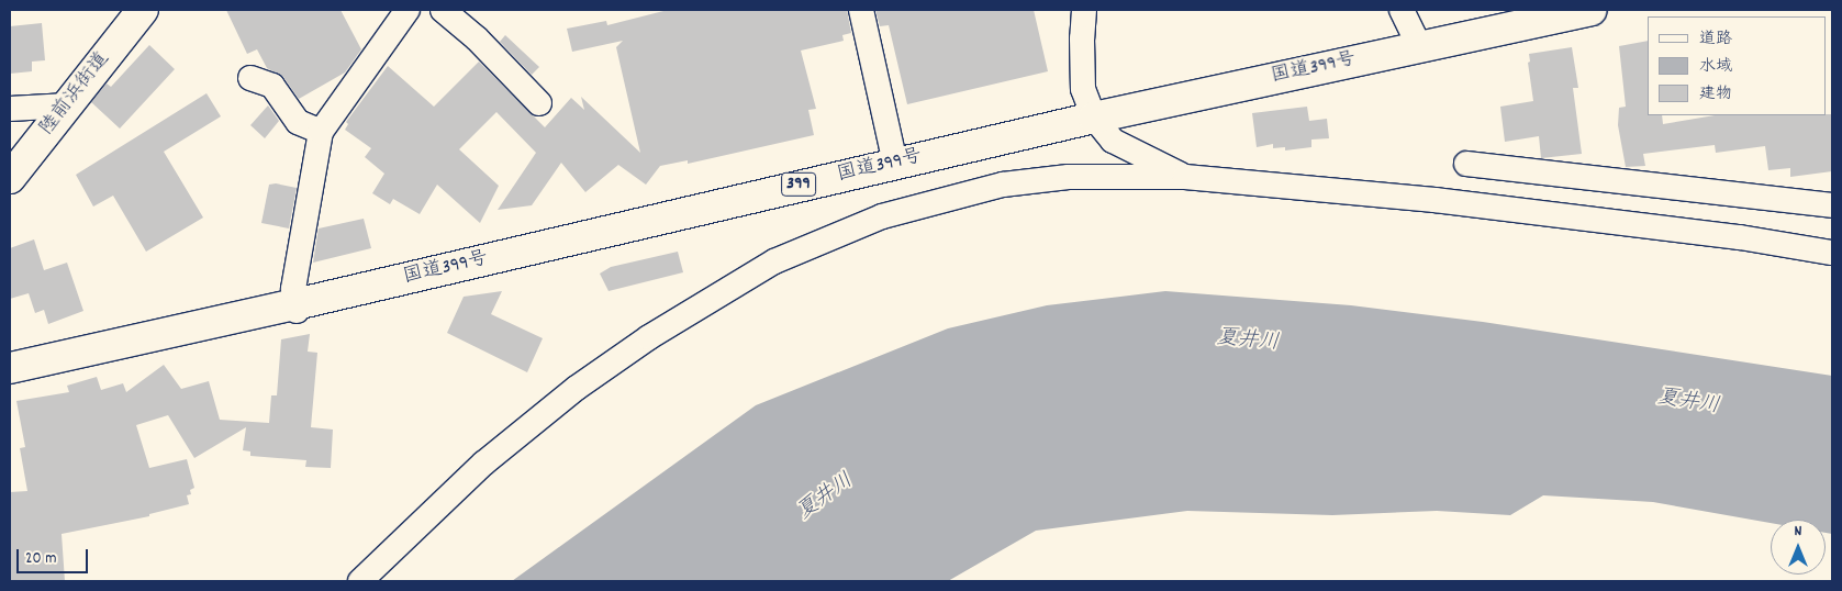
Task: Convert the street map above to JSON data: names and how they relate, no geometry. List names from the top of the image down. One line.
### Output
{"streets":{"main road":["国道399号","陸前浜街道","399"]},"water":["夏井川"],"legend":["道路","水域","建物"],"scale_bar":"20 m","north":"top"}
